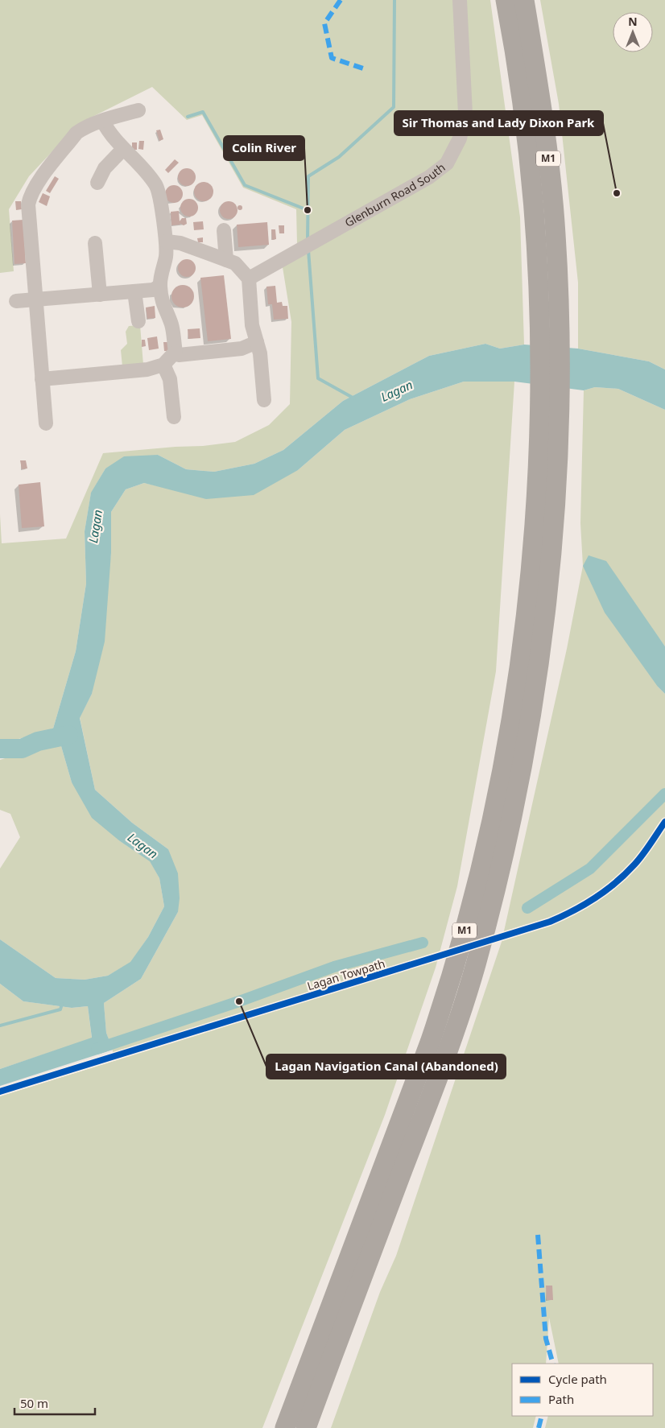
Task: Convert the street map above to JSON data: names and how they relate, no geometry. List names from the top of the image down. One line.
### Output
{"streets":{"highway":["M1"],"lane":["Glenburn Road South"],"cycle path":["Lagan Towpath"]},"water":["Lagan"],"places":["Sir Thomas and Lady Dixon Park","Colin River","Lagan Navigation Canal (Abandoned)"],"legend":["Cycle path","Path"],"scale_bar":"50 m","north":"top"}
